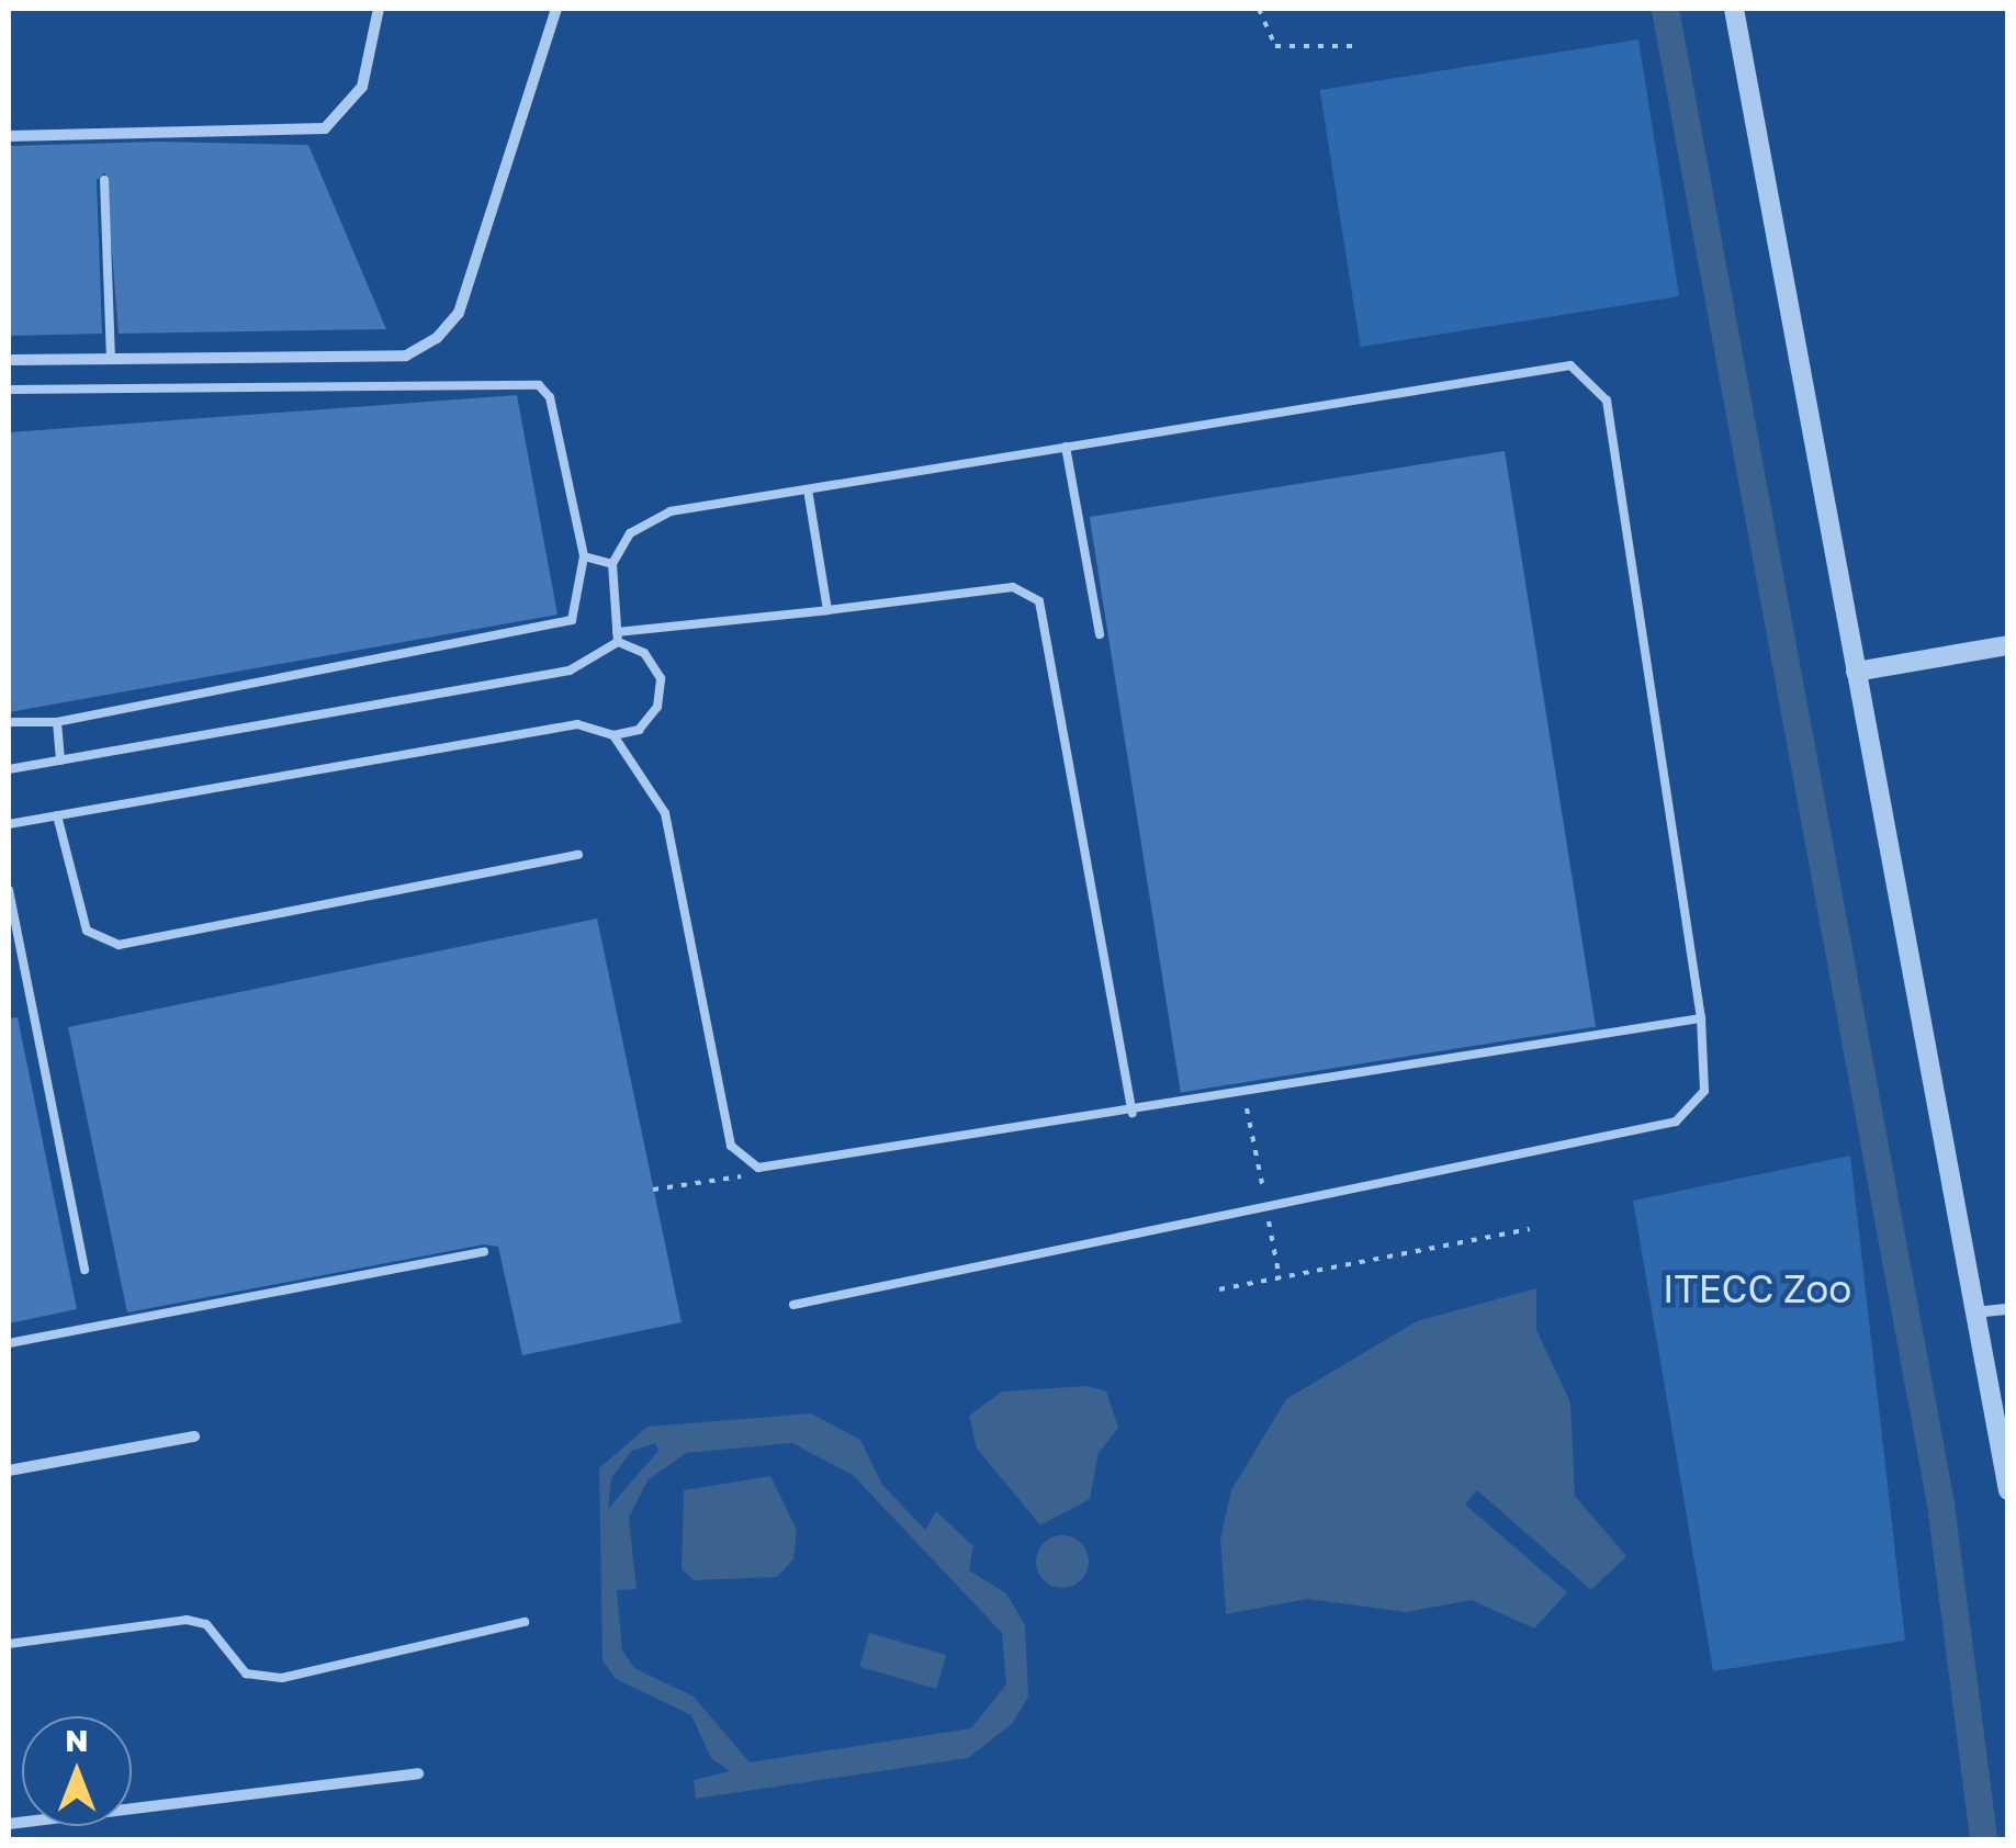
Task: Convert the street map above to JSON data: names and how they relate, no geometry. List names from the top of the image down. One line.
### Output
{"parks":["ITECC Zoo"],"north":"top"}
